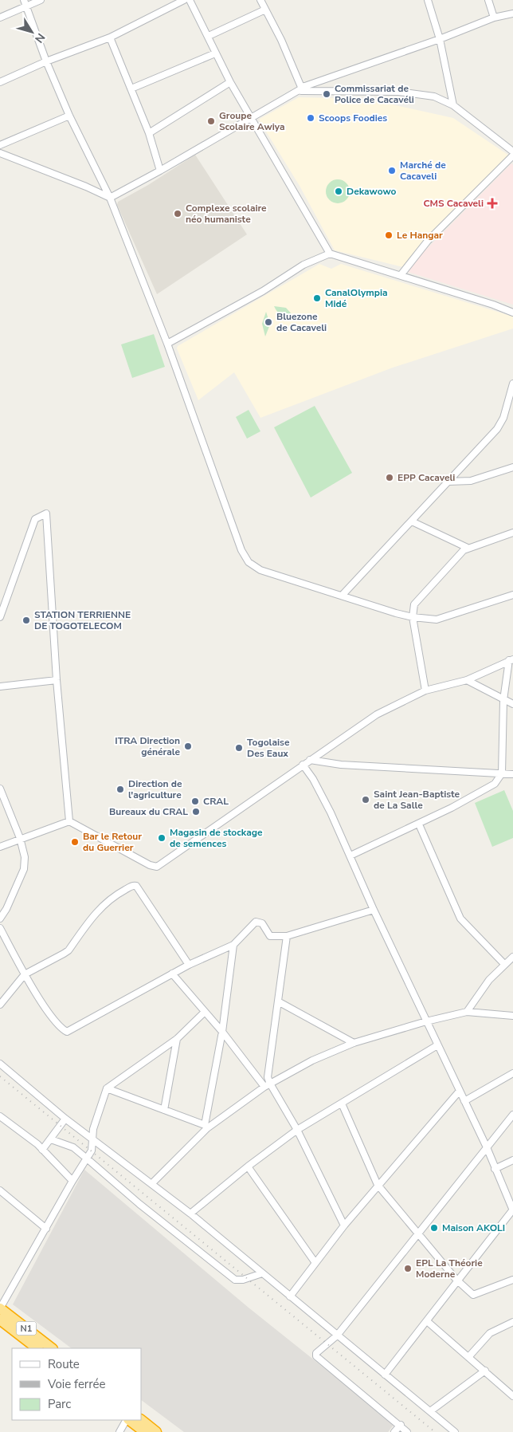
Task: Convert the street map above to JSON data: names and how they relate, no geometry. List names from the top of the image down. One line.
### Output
{"streets":{"highway":["N1"]},"places":{"other":["Commissariat de Police de Cacavéli","Scoops Foodies","Groupe Scolaire Awiya","Marché de Cacaveli","Dekawowo","Complexe scolaire néo humaniste","Le Hangar","CanalOlympia Midé","Bluezone de Cacaveli","EPP Cacaveli","STATION TERRIENNE DE TOGOTELECOM","ITRA Direction générale","Togolaise Des Eaux","Direction de l'agriculture","Saint Jean-Baptiste de La Salle","CRAL","Bureaux du CRAL","Magasin de stockage de semences","Bar le Retour du Guerrier","Maison AKOLI","EPL La Théorie Moderne"],"health":["CMS Cacaveli"]},"legend":["Route","Voie ferrée","Parc"],"north":"bottom right"}
